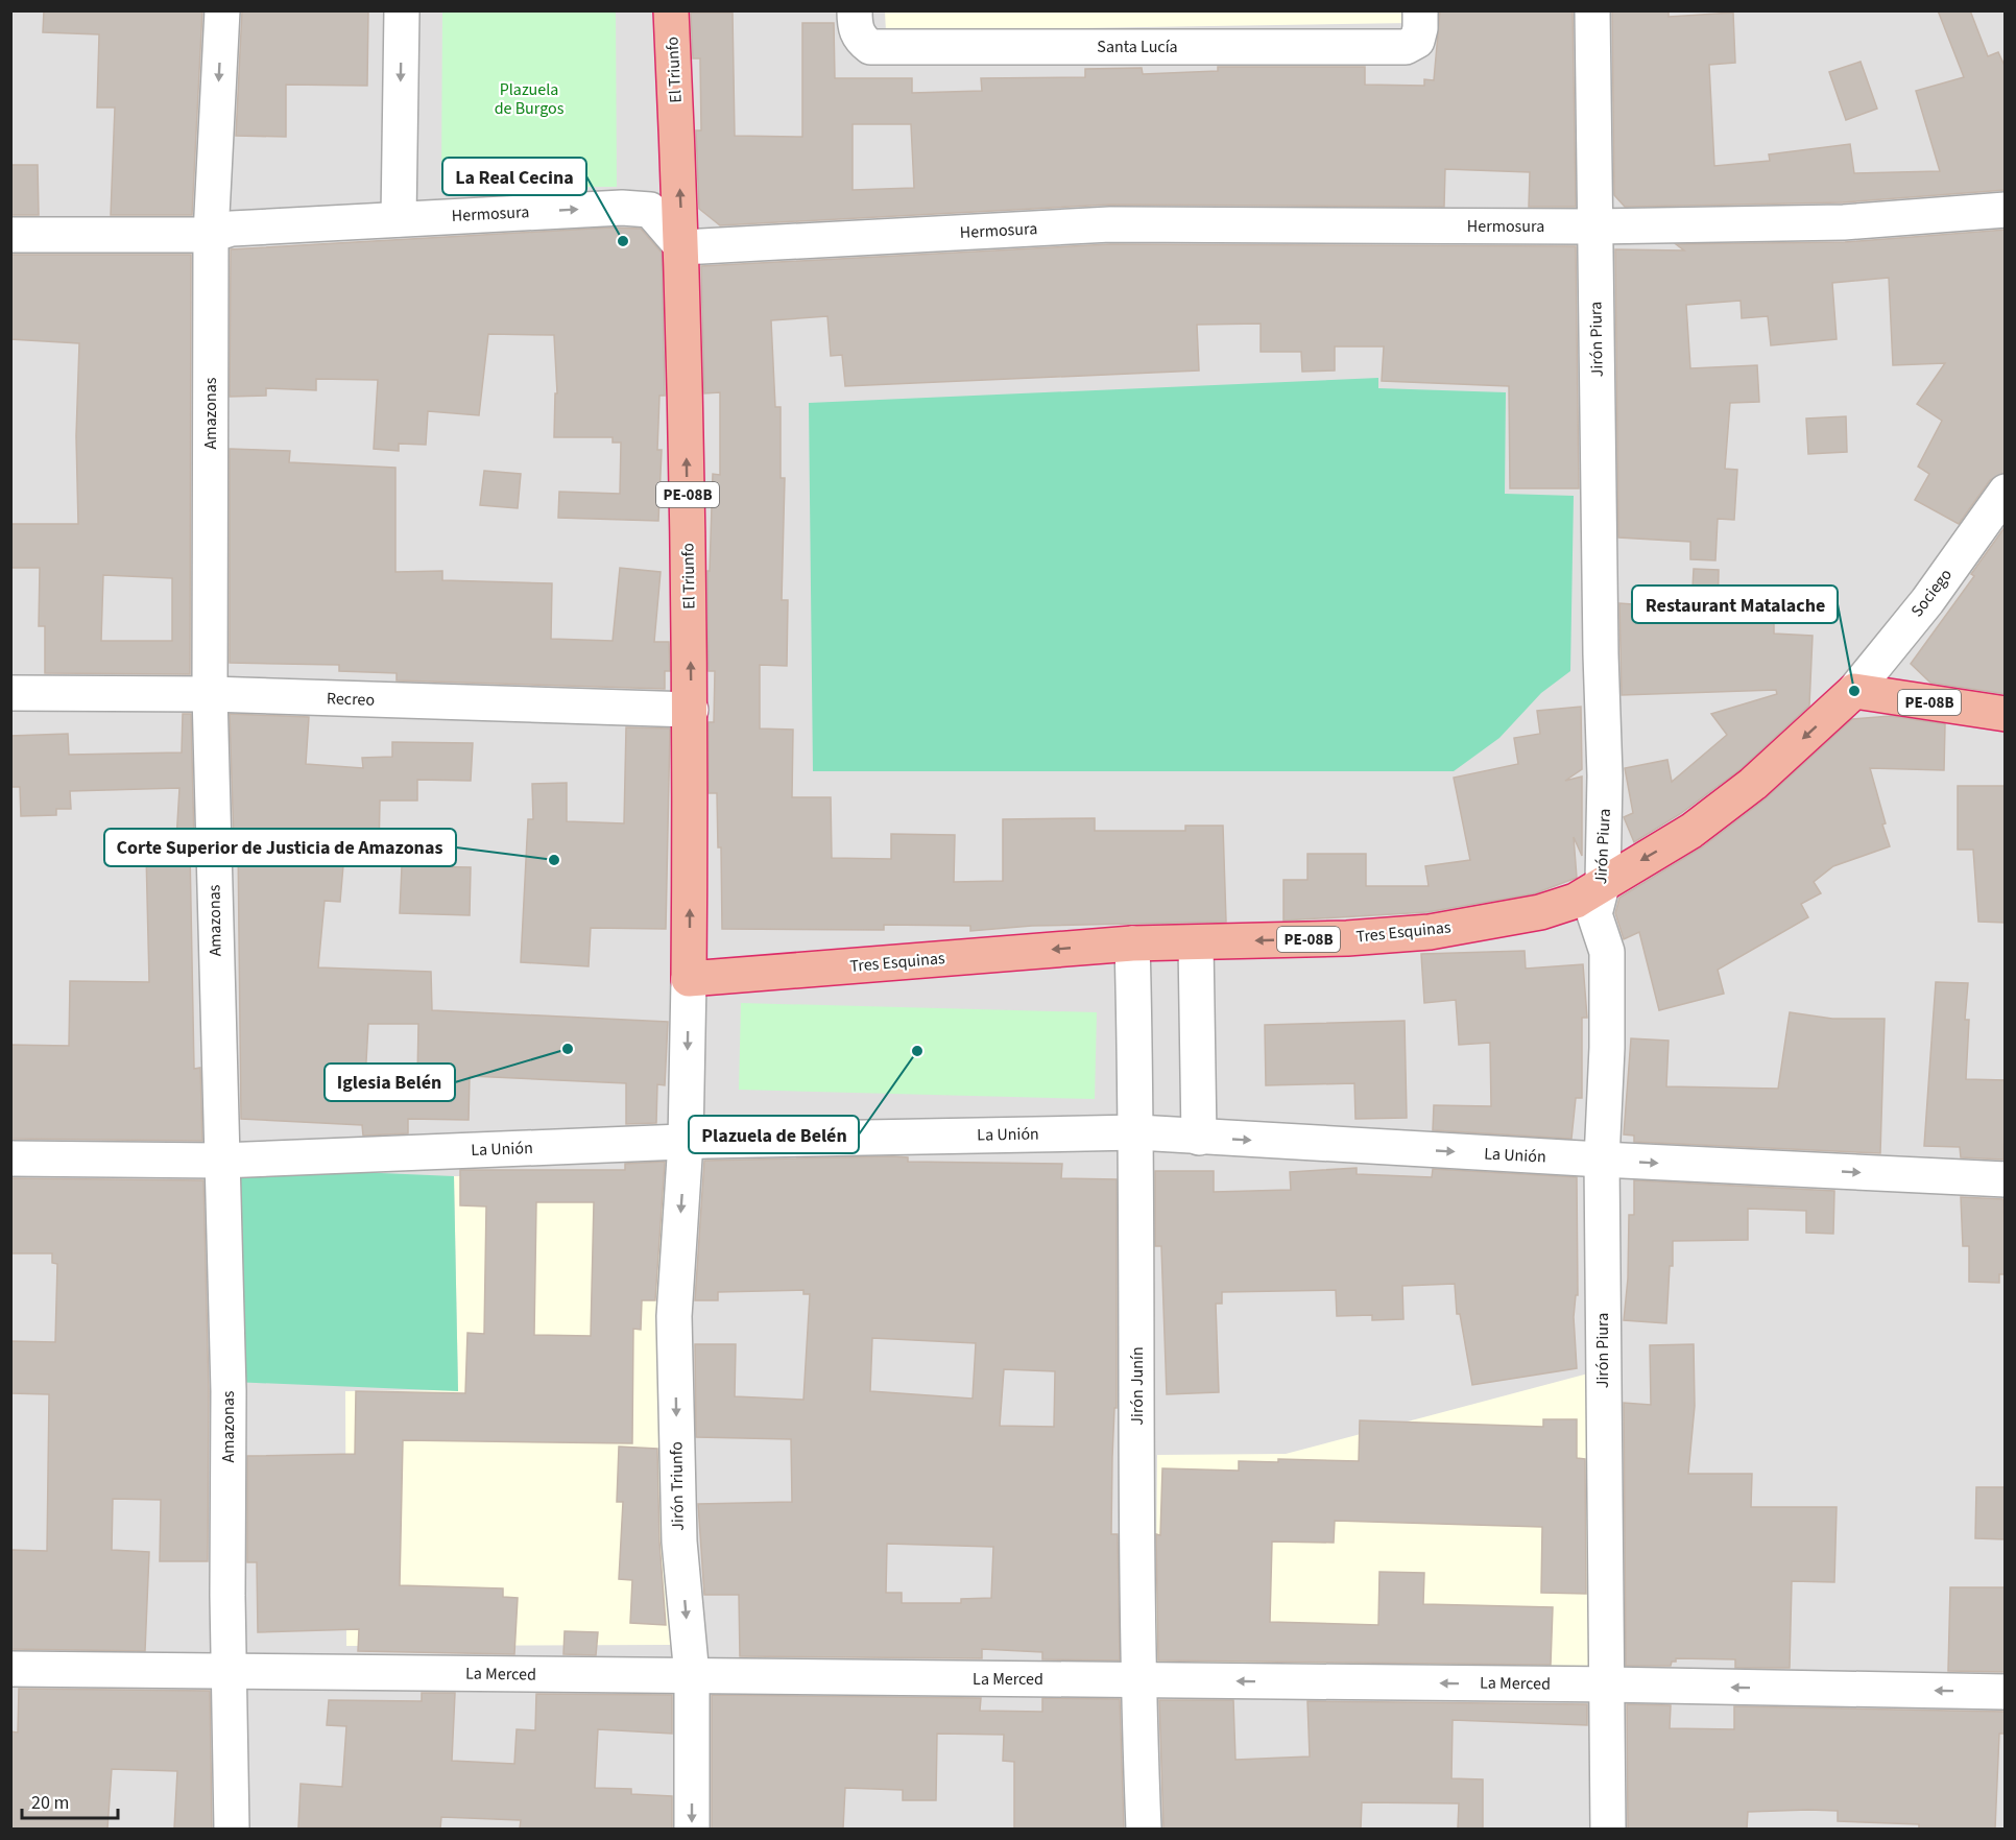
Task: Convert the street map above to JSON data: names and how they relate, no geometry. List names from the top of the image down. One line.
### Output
{"streets":{"highway":["El Triunfo","PE-08B","Tres Esquinas"],"street":["Santa Lucía","Hermosura","Jirón Piura","Amazonas","Sociego","Recreo","La Unión","Jirón Junín","Jirón Triunfo","La Merced"]},"crossings":[["El Triunfo","Hermosura"],["El Triunfo","Recreo"],["El Triunfo","Tres Esquinas"],["El Triunfo","La Unión"],["El Triunfo","Jirón Triunfo"],["Hermosura","Jirón Piura"],["Hermosura","Amazonas"],["Jirón Piura","Tres Esquinas"],["Jirón Piura","La Unión"],["Jirón Piura","La Merced"],["Amazonas","Recreo"],["Amazonas","La Unión"],["Amazonas","La Merced"],["PE-08B","Sociego"],["PE-08B","Tres Esquinas"],["Sociego","Tres Esquinas"],["Tres Esquinas","Jirón Junín"],["La Unión","Jirón Junín"],["La Unión","Jirón Triunfo"],["Jirón Junín","La Merced"],["Jirón Triunfo","La Merced"]],"one_way":["Tres Esquinas","La Unión","Jirón Triunfo","La Merced"],"parks":["Plazuela de Burgos"],"places":["La Real Cecina","Restaurant Matalache","Corte Superior de Justicia de Amazonas","Iglesia Belén","Plazuela de Belén"],"scale_bar":"20 m"}
